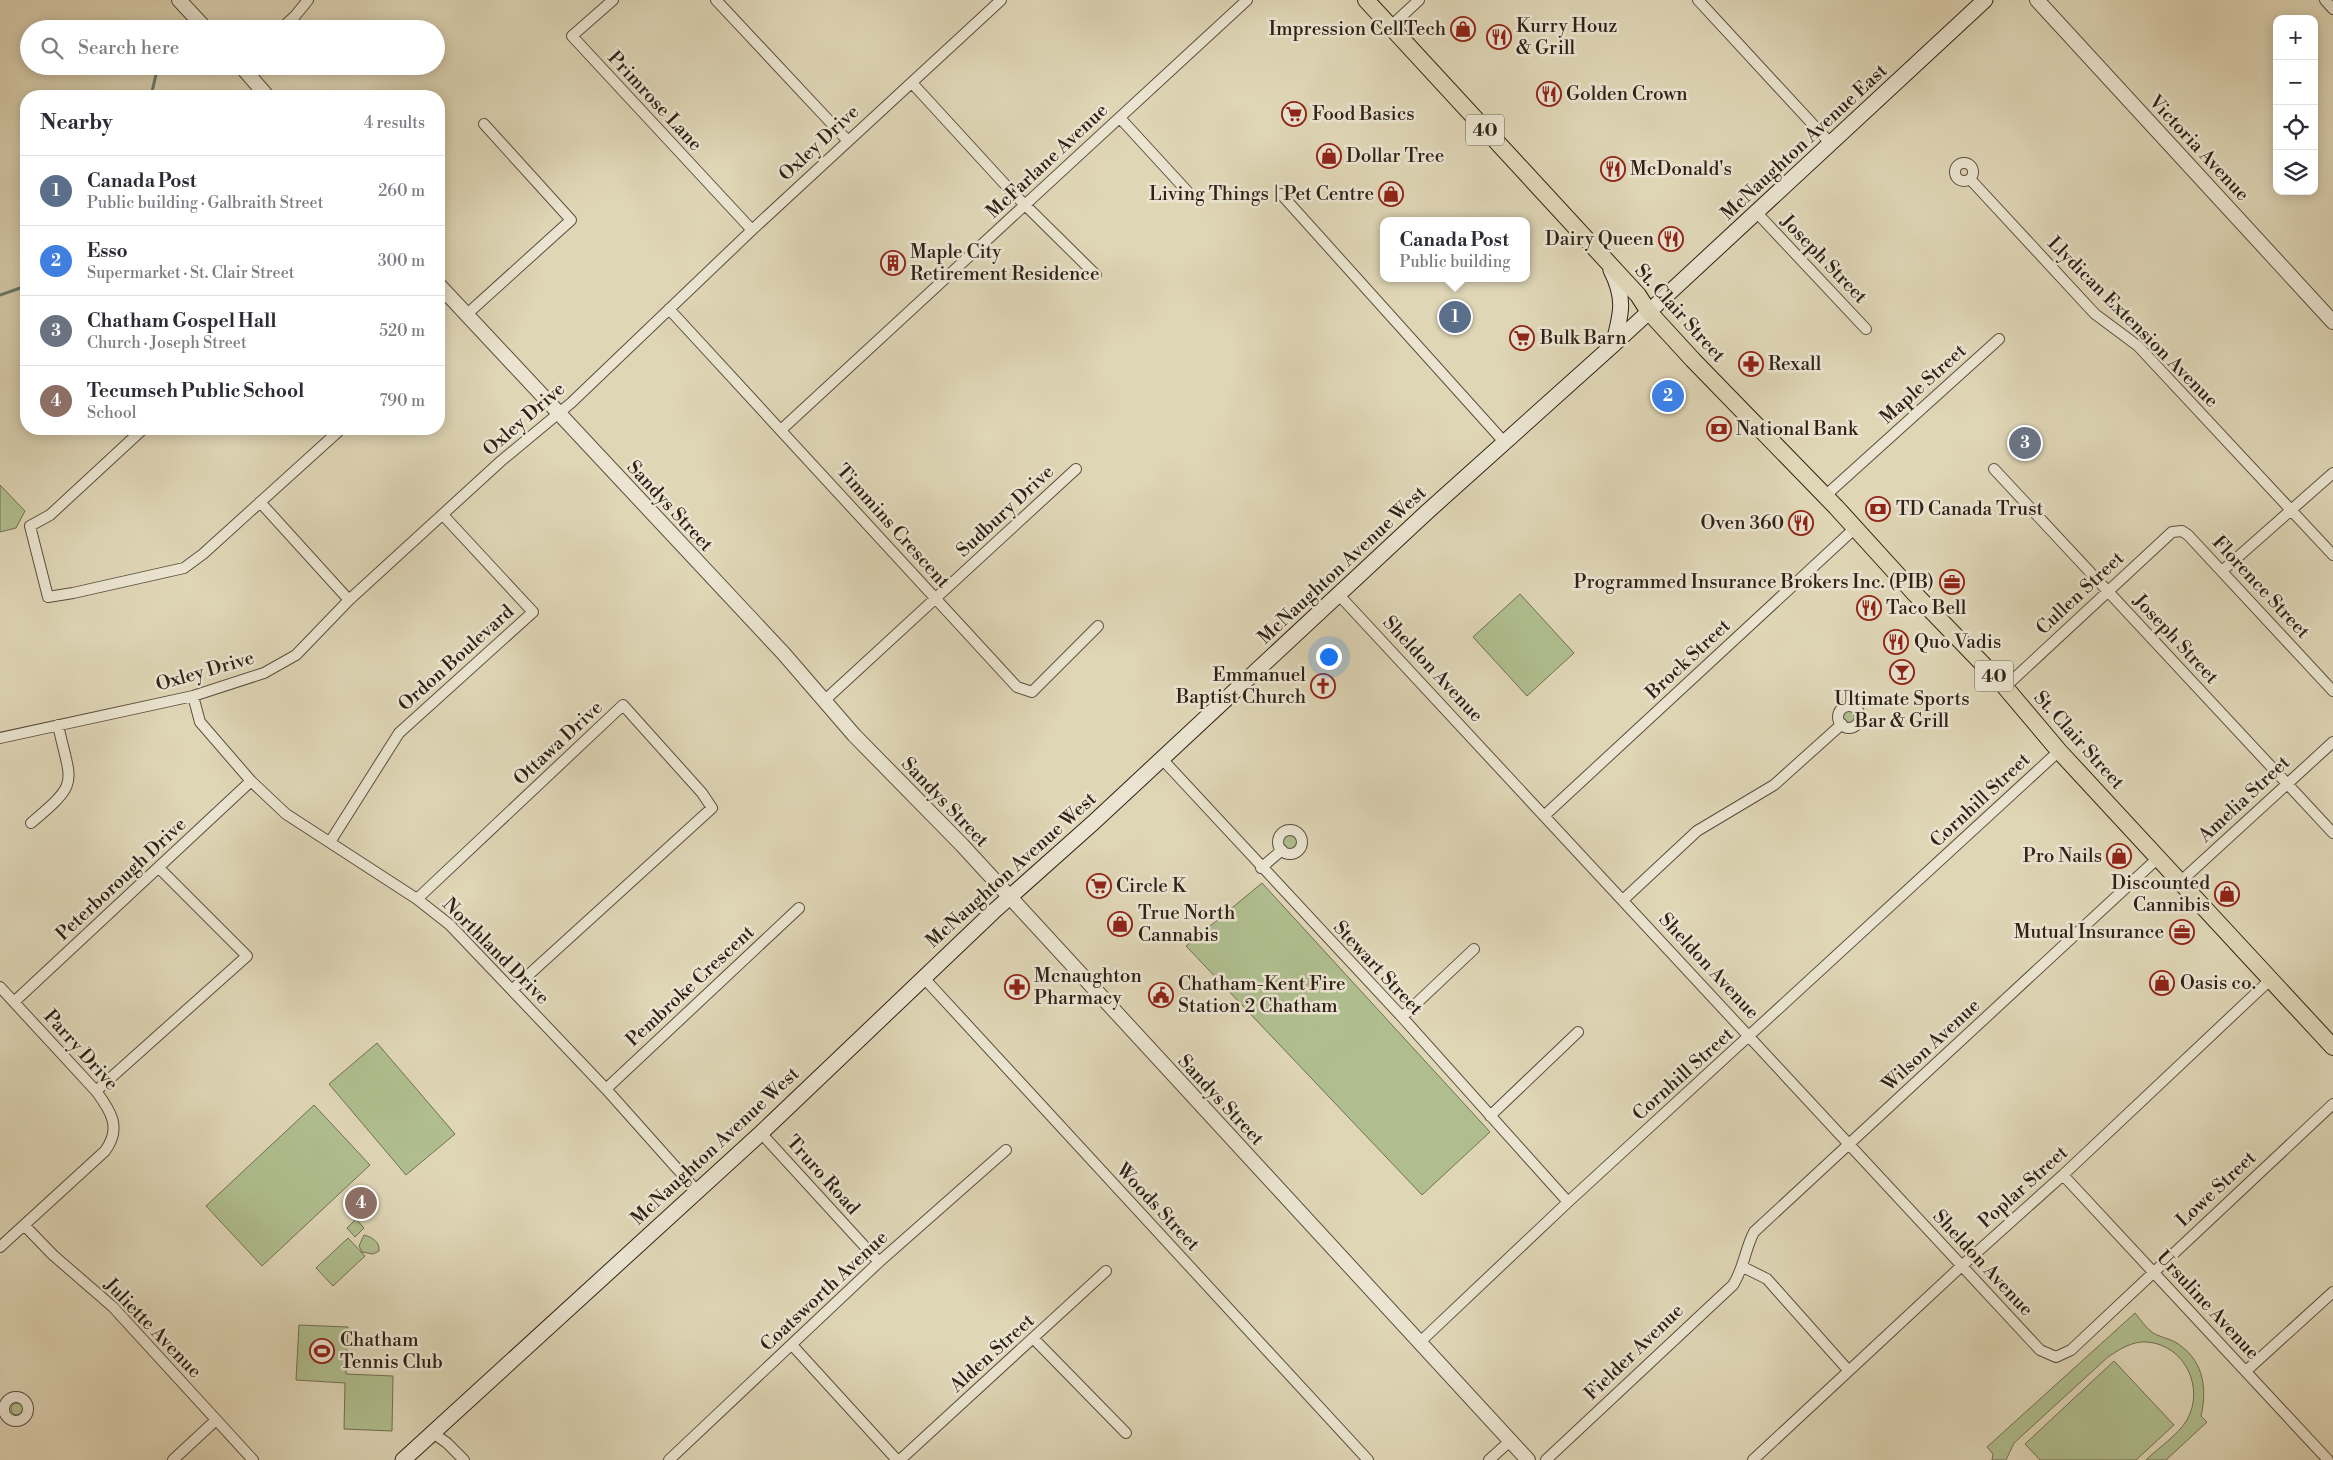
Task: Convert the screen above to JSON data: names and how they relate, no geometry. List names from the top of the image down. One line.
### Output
{"streets":{"main road":["40","McNaughton Avenue East","St. Clair Street","McNaughton Avenue West"],"street":["Primrose Lane","Oxley Drive","Victoria Avenue","McFarlane Avenue","Joseph Street","Llydican Extension Avenue","Maple Street","Sandys Street","Sudbury Drive","Timmins Crescent","Florence Street","Cullen Street","Ordon Boulevard","Brock Street","Sheldon Avenue","Ottawa Drive","Amelia Street","Cornhill Street","Peterborough Drive","Northland Drive","Stewart Street","Pembroke Crescent","Wilson Avenue","Parry Drive","Truro Road","Poplar Street","Lowe Street","Woods Street","Coatsworth Avenue","Ursuline Avenue","Juliette Avenue","Fielder Avenue","Alden Street"]},"crossings":[["Primrose Lane","Oxley Drive"],["McNaughton Avenue East","Joseph Street"],["McNaughton Avenue East","St. Clair Street"],["McNaughton Avenue East","McNaughton Avenue West"],["Oxley Drive","Sandys Street"],["Oxley Drive","Timmins Crescent"],["Oxley Drive","Ordon Boulevard"],["Oxley Drive","Northland Drive"],["McFarlane Avenue","Timmins Crescent"],["Joseph Street","Cullen Street"],["Joseph Street","Amelia Street"],["St. Clair Street","Maple Street"],["St. Clair Street","McNaughton Avenue West"],["St. Clair Street","Cullen Street"],["St. Clair Street","Brock Street"],["St. Clair Street","Amelia Street"],["St. Clair Street","Cornhill Street"],["St. Clair Street","Wilson Avenue"],["St. Clair Street","Poplar Street"],["Sandys Street","Sudbury Drive"],["Sandys Street","McNaughton Avenue West"],["Sandys Street","Cornhill Street"],["Sudbury Drive","Timmins Crescent"],["McNaughton Avenue West","Sheldon Avenue"],["McNaughton Avenue West","Northland Drive"],["McNaughton Avenue West","Stewart Street"],["McNaughton Avenue West","Truro Road"],["McNaughton Avenue West","Woods Street"],["Florence Street","Cullen Street"],["Ordon Boulevard","Northland Drive"],["Brock Street","Sheldon Avenue"],["Sheldon Avenue","Cornhill Street"],["Sheldon Avenue","Wilson Avenue"],["Sheldon Avenue","Poplar Street"],["Sheldon Avenue","Lowe Street"],["Ottawa Drive","Northland Drive"],["Cornhill Street","Stewart Street"],["Peterborough Drive","Northland Drive"],["Peterborough Drive","Parry Drive"],["Northland Drive","Pembroke Crescent"],["Wilson Avenue","Fielder Avenue"],["Parry Drive","Juliette Avenue"],["Truro Road","Coatsworth Avenue"],["Poplar Street","Ursuline Avenue"],["Lowe Street","Ursuline Avenue"]],"places":{"shop":["Impression CellTech","Dollar Tree","Living Things | Pet Centre","Pro Nails","Discounted Cannibis","True North Cannabis","Oasis co."],"restaurant":["Kurry Houz & Grill","Golden Crown","McDonald's","Dairy Queen","Oven 360","Taco Bell","Quo Vadis"],"supermarket":["Food Basics","Bulk Barn","Circle K"],"building":["Maple City Retirement Residence"],"pharmacy":["Rexall","Mcnaughton Pharmacy"],"bank":["National Bank","TD Canada Trust"],"office":["Programmed Insurance Brokers Inc. (PIB)","Mutual Insurance"],"bar":["Ultimate Sports Bar & Grill"],"church":["Emmanuel Baptist Church"],"public building":["Chatham-Kent Fire Station 2 Chatham"],"sports":["Chatham Tennis Club"]},"page":{"map_buttons":["+","−"],"search":"Search here","heading":["Nearby","4 results"],"list":[{"mark":"1","name":"Canada Post","note":"Public building · Galbraith Street","value":"260 m"},{"mark":"2","name":"Esso","note":"Supermarket · St. Clair Street","value":"300 m"},{"mark":"3","name":"Chatham Gospel Hall","note":"Church · Joseph Street","value":"520 m"},{"mark":"4","name":"Tecumseh Public School","note":"School","value":"790 m"}],"popup":["Canada Post","Public building"],"pins":["1","2","3","4"]}}
